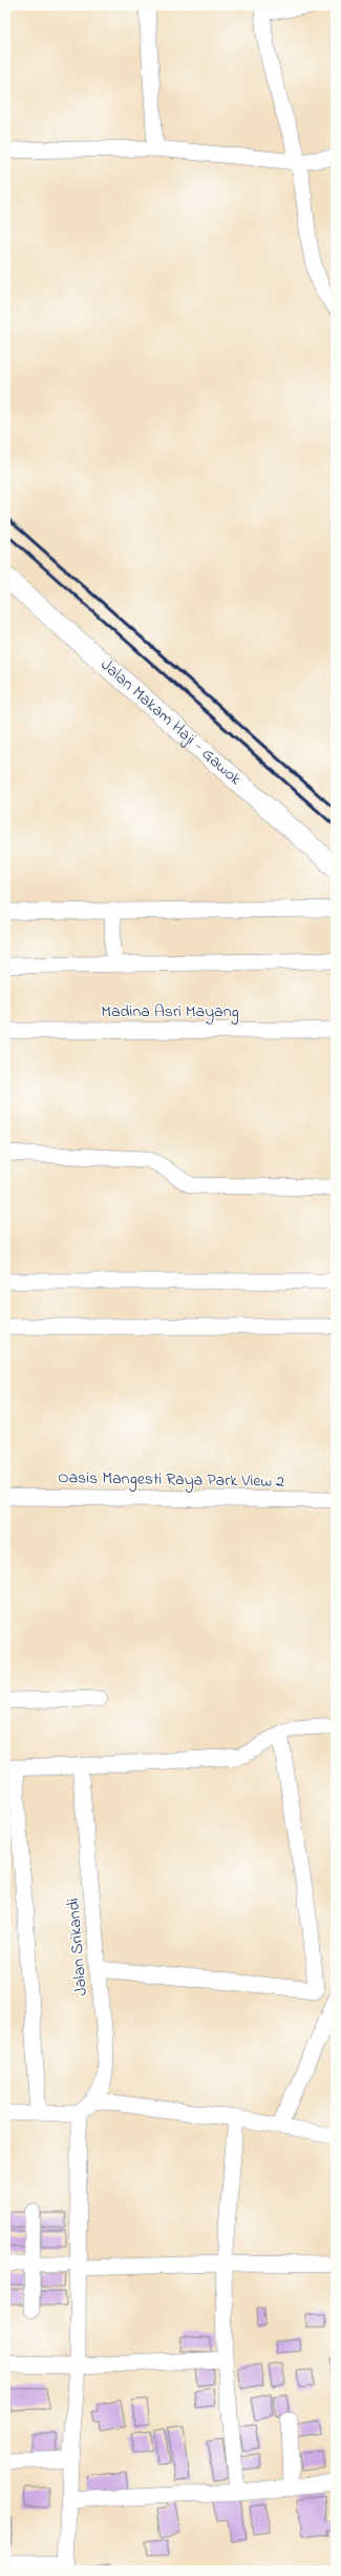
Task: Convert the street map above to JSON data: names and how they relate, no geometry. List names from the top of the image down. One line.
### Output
{"streets":{"street":["Jalan Makam Haji - Gawok","Madina Asri Mayang","Oasis Mangesti Raya Park View 2","Jalan Srikandi"]}}
